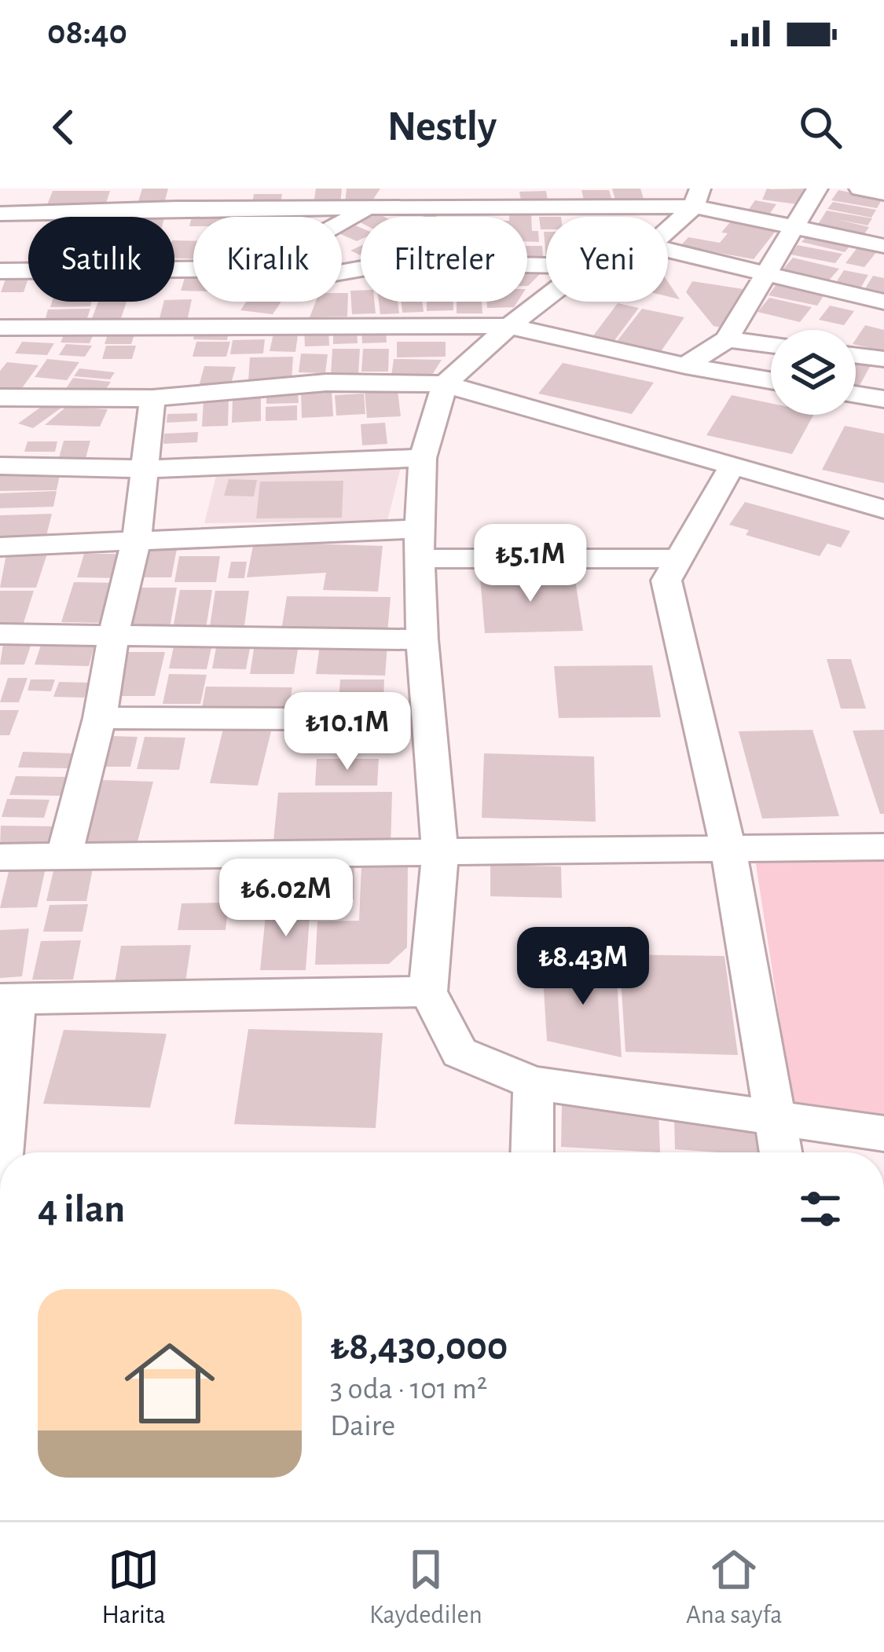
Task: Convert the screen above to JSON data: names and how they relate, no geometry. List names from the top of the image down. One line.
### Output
{"page":{"status":"08:40","header":"Nestly","chip":["Satılık","Kiralık","Filtreler","Yeni"],"price":["₺5.1M","₺10.1M","₺6.02M","₺8.43M"],"heading":"4 ilan","list":[{"name":"₺8,430,000","note":"3 oda · 101 m² · Daire"}],"tabs":["Harita","Kaydedilen","Ana sayfa"]}}
